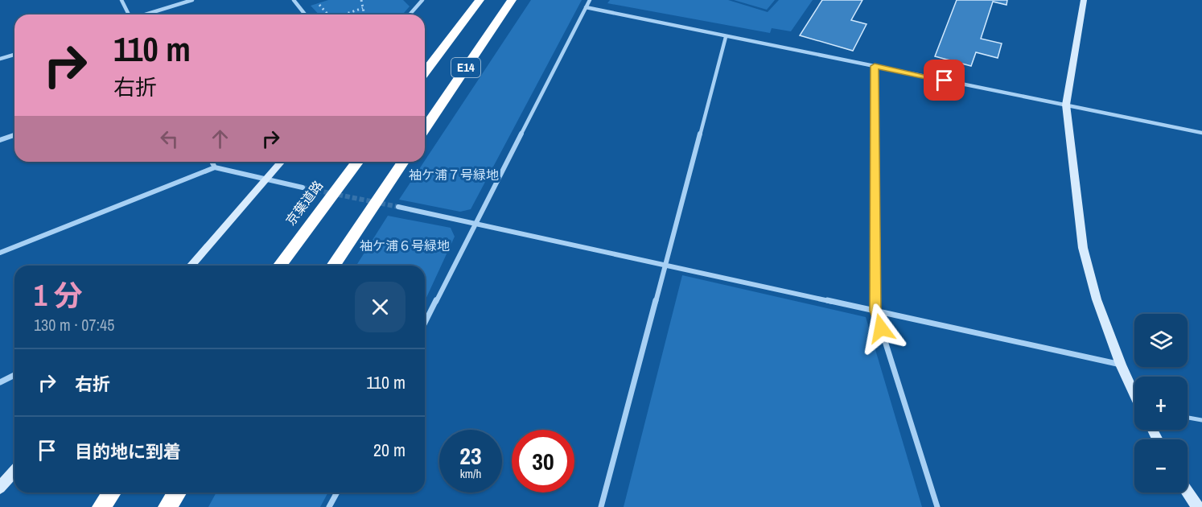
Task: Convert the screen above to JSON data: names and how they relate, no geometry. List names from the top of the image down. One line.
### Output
{"streets":{"highway":["E14","京葉道路"]},"parks":["袖ケ浦７号緑地","袖ケ浦６号緑地"],"page":{"turn":["110 m","右折"],"heading":["1 分","130 m · 07:45"],"map_buttons":["+","−"],"list":[{"name":"右折","value":"110 m"},{"name":"目的地に到着","value":"20 m"}],"speed":"23 km/h","limit":"30"}}
